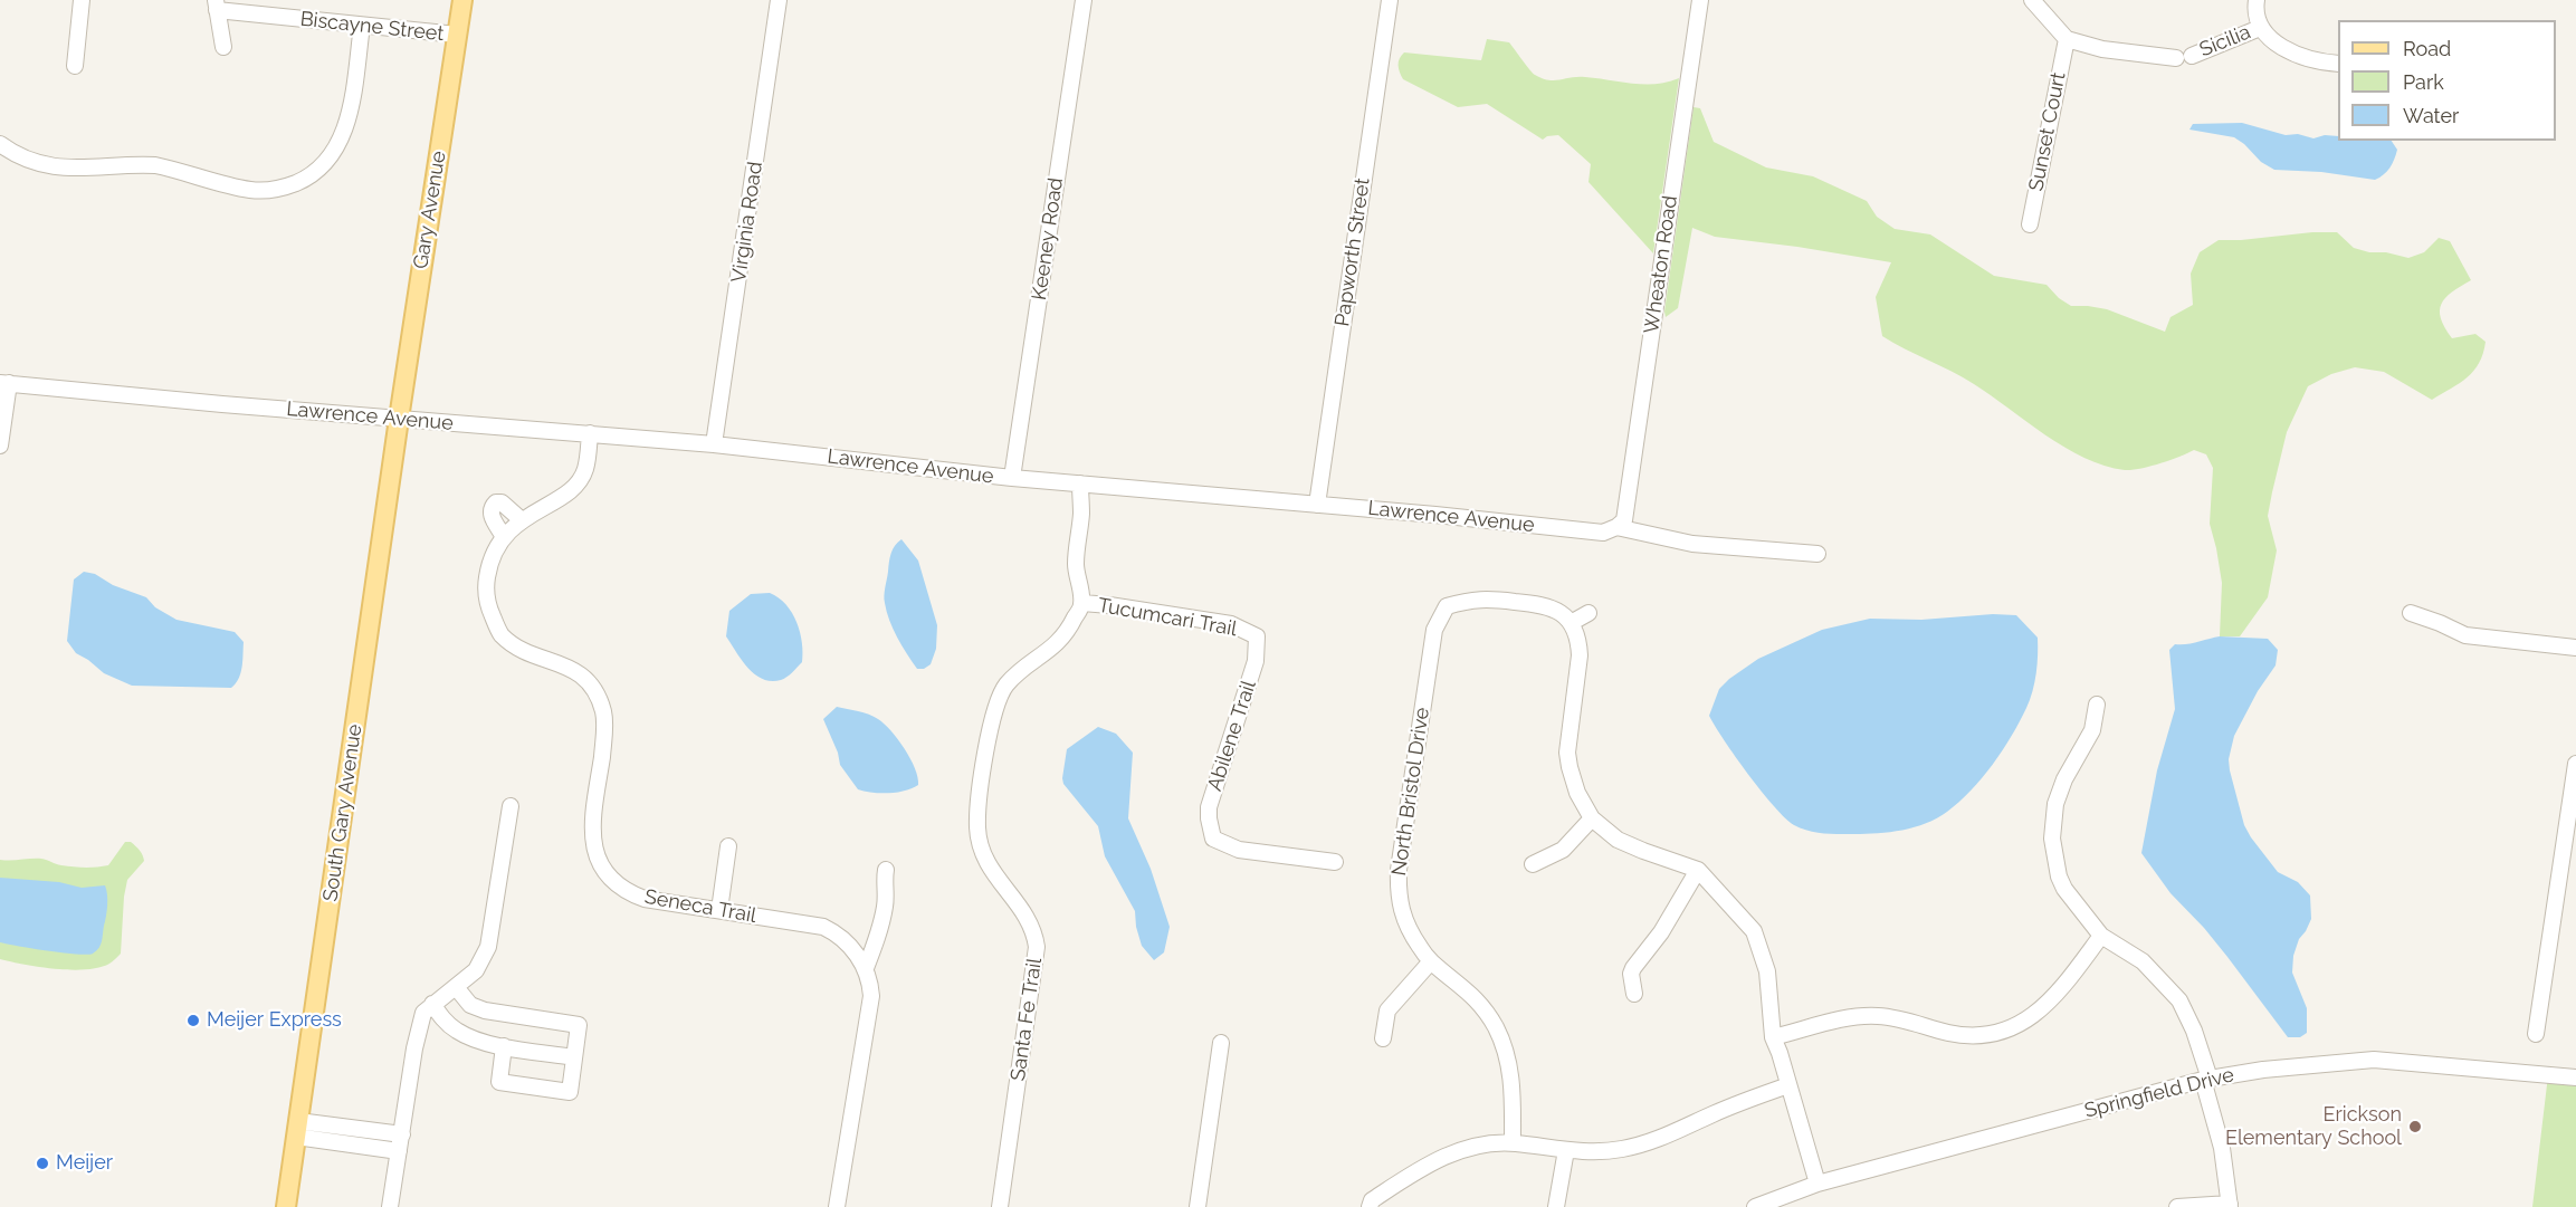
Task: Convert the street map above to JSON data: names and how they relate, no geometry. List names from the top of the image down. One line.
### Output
{"streets":{"main road":["Gary Avenue","South Gary Avenue"],"street":["Biscayne Street","Sicilia","Sunset Court","Virginia Road","Keeney Road","Papworth Street","Wheaton Road","Lawrence Avenue","Tucumcari Trail","Abilene Trail","North Bristol Drive","Seneca Trail","Santa Fe Trail","Springfield Drive"]},"crossings":[["Biscayne Street","Gary Avenue"],["Sicilia","Sunset Court"],["Gary Avenue","Lawrence Avenue"],["Gary Avenue","South Gary Avenue"],["Virginia Road","Lawrence Avenue"],["Keeney Road","Lawrence Avenue"],["Papworth Street","Lawrence Avenue"],["Wheaton Road","Lawrence Avenue"],["Lawrence Avenue","South Gary Avenue"],["Lawrence Avenue","Seneca Trail"],["Tucumcari Trail","Abilene Trail"],["Tucumcari Trail","Santa Fe Trail"]],"places":["Meijer Express","Erickson Elementary School","Meijer"],"legend":["Road","Park","Water"]}
